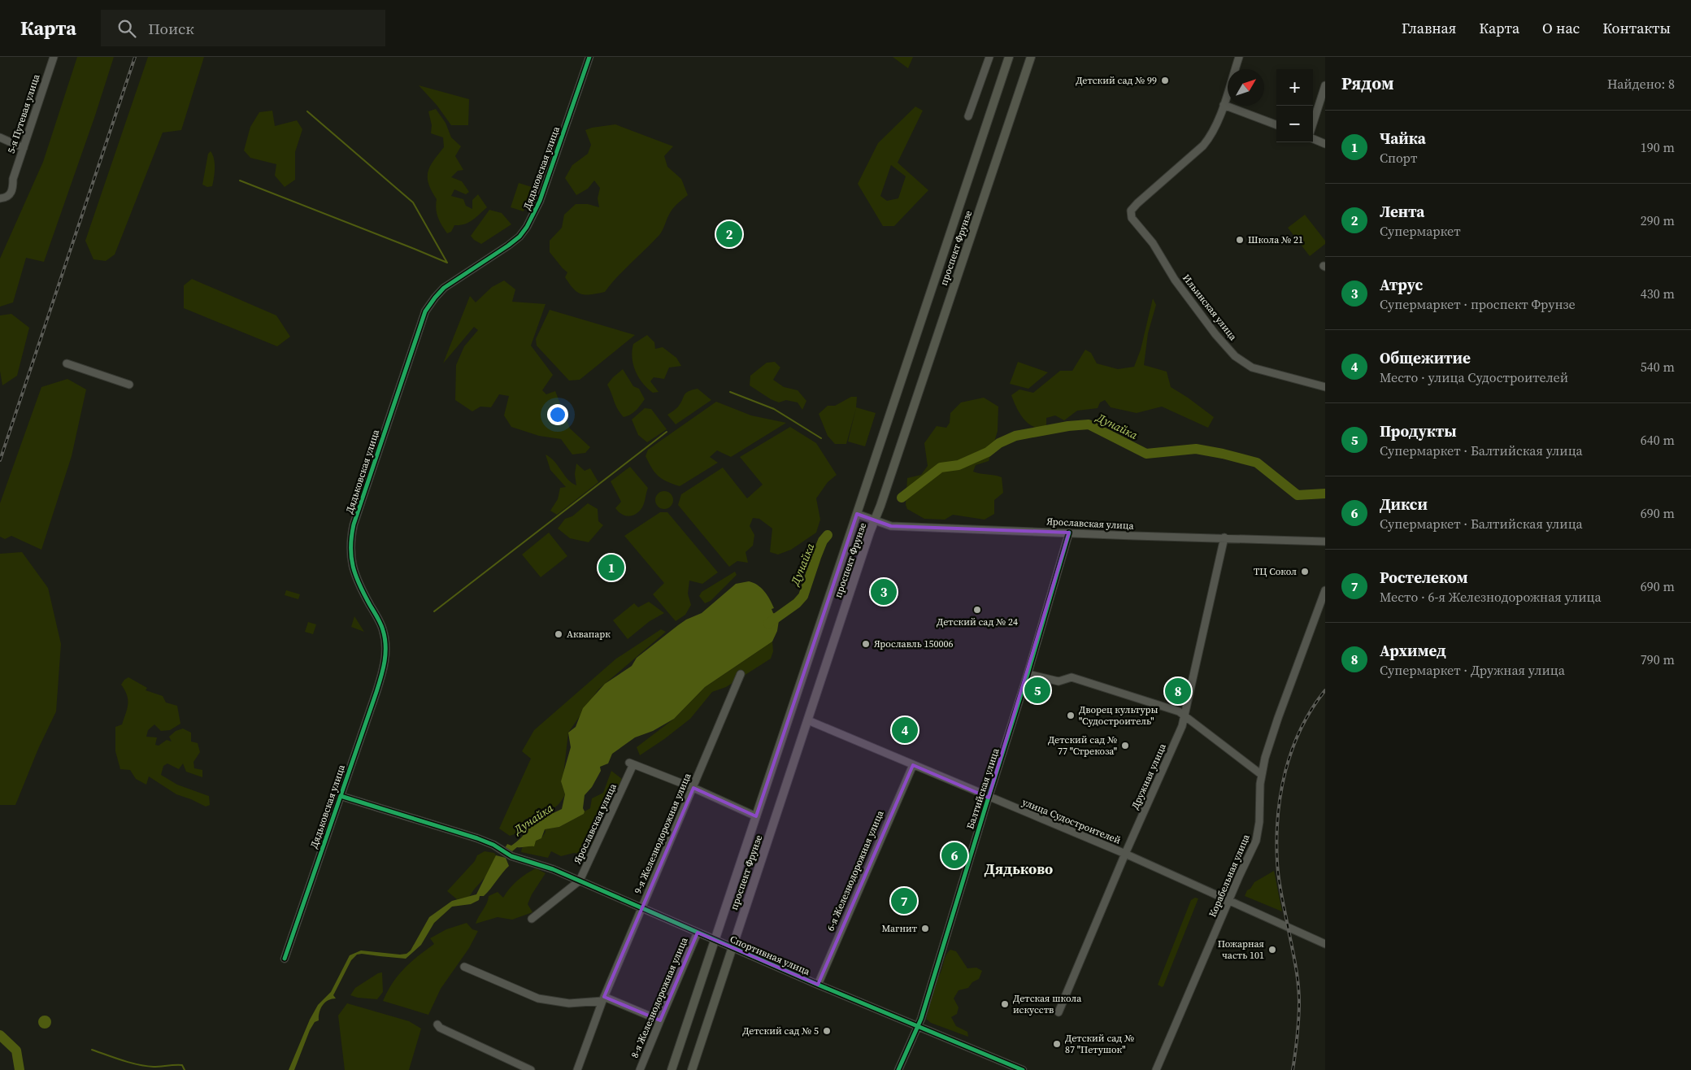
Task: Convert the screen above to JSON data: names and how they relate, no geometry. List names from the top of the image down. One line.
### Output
{"streets":{"main road":["проспект Фрунзе"],"street":["5-я Путевая улица","Дядьковская улица","Ильинская улица","Ярославская улица","Дружная улица","Балтийская улица","улица Судостроителей","9-я Железнодорожная улица","6-я Железнодорожная улица","Корабельная улица","Спортивная улица","8-я Железнодорожная улица"]},"crossings":[["Дядьковская улица","Спортивная улица"],["проспект Фрунзе","Ярославская улица"],["проспект Фрунзе","улица Судостроителей"],["проспект Фрунзе","Спортивная улица"],["Ярославская улица","Дружная улица"],["Ярославская улица","Балтийская улица"],["Ярославская улица","9-я Железнодорожная улица"],["Ярославская улица","Спортивная улица"],["Дружная улица","улица Судостроителей"],["Балтийская улица","улица Судостроителей"],["Балтийская улица","Спортивная улица"],["улица Судостроителей","6-я Железнодорожная улица"],["улица Судостроителей","Корабельная улица"],["9-я Железнодорожная улица","Спортивная улица"],["6-я Железнодорожная улица","Спортивная улица"],["Спортивная улица","8-я Железнодорожная улица"]],"districts":["Дядьково"],"water":["Дунайка"],"places":["Детский сад № 99","Школа № 21","ТЦ Сокол","Детский сад № 24","Аквапарк","Ярославль 150006","Дворец культуры \"Судостроитель\"","Детский сад № 77 \"Стрекоза\"","Магнит","Пожарная часть 101","Детская школа искусств","Детский сад № 5","Детский сад № 87 \"Петушок\""],"north":"top right","page":{"header":"Карта","search":"Поиск","nav":["Главная","Карта","О нас","Контакты"],"heading":["Рядом","Найдено: 8"],"map_buttons":["+","−"],"list":[{"mark":"1","name":"Чайка","note":"Спорт","value":"190 m"},{"mark":"2","name":"Лента","note":"Супермаркет","value":"290 m"},{"mark":"3","name":"Атрус","note":"Супермаркет · проспект Фрунзе","value":"430 m"},{"mark":"4","name":"Общежитие","note":"Место · улица Судостроителей","value":"540 m"},{"mark":"5","name":"Продукты","note":"Супермаркет · Балтийская улица","value":"640 m"},{"mark":"6","name":"Дикси","note":"Супермаркет · Балтийская улица","value":"690 m"},{"mark":"7","name":"Ростелеком","note":"Место · 6-я Железнодорожная улица","value":"690 m"},{"mark":"8","name":"Архимед","note":"Супермаркет · Дружная улица","value":"790 m"}],"pins":["2","1","3","5","8","4","6","7"]}}
